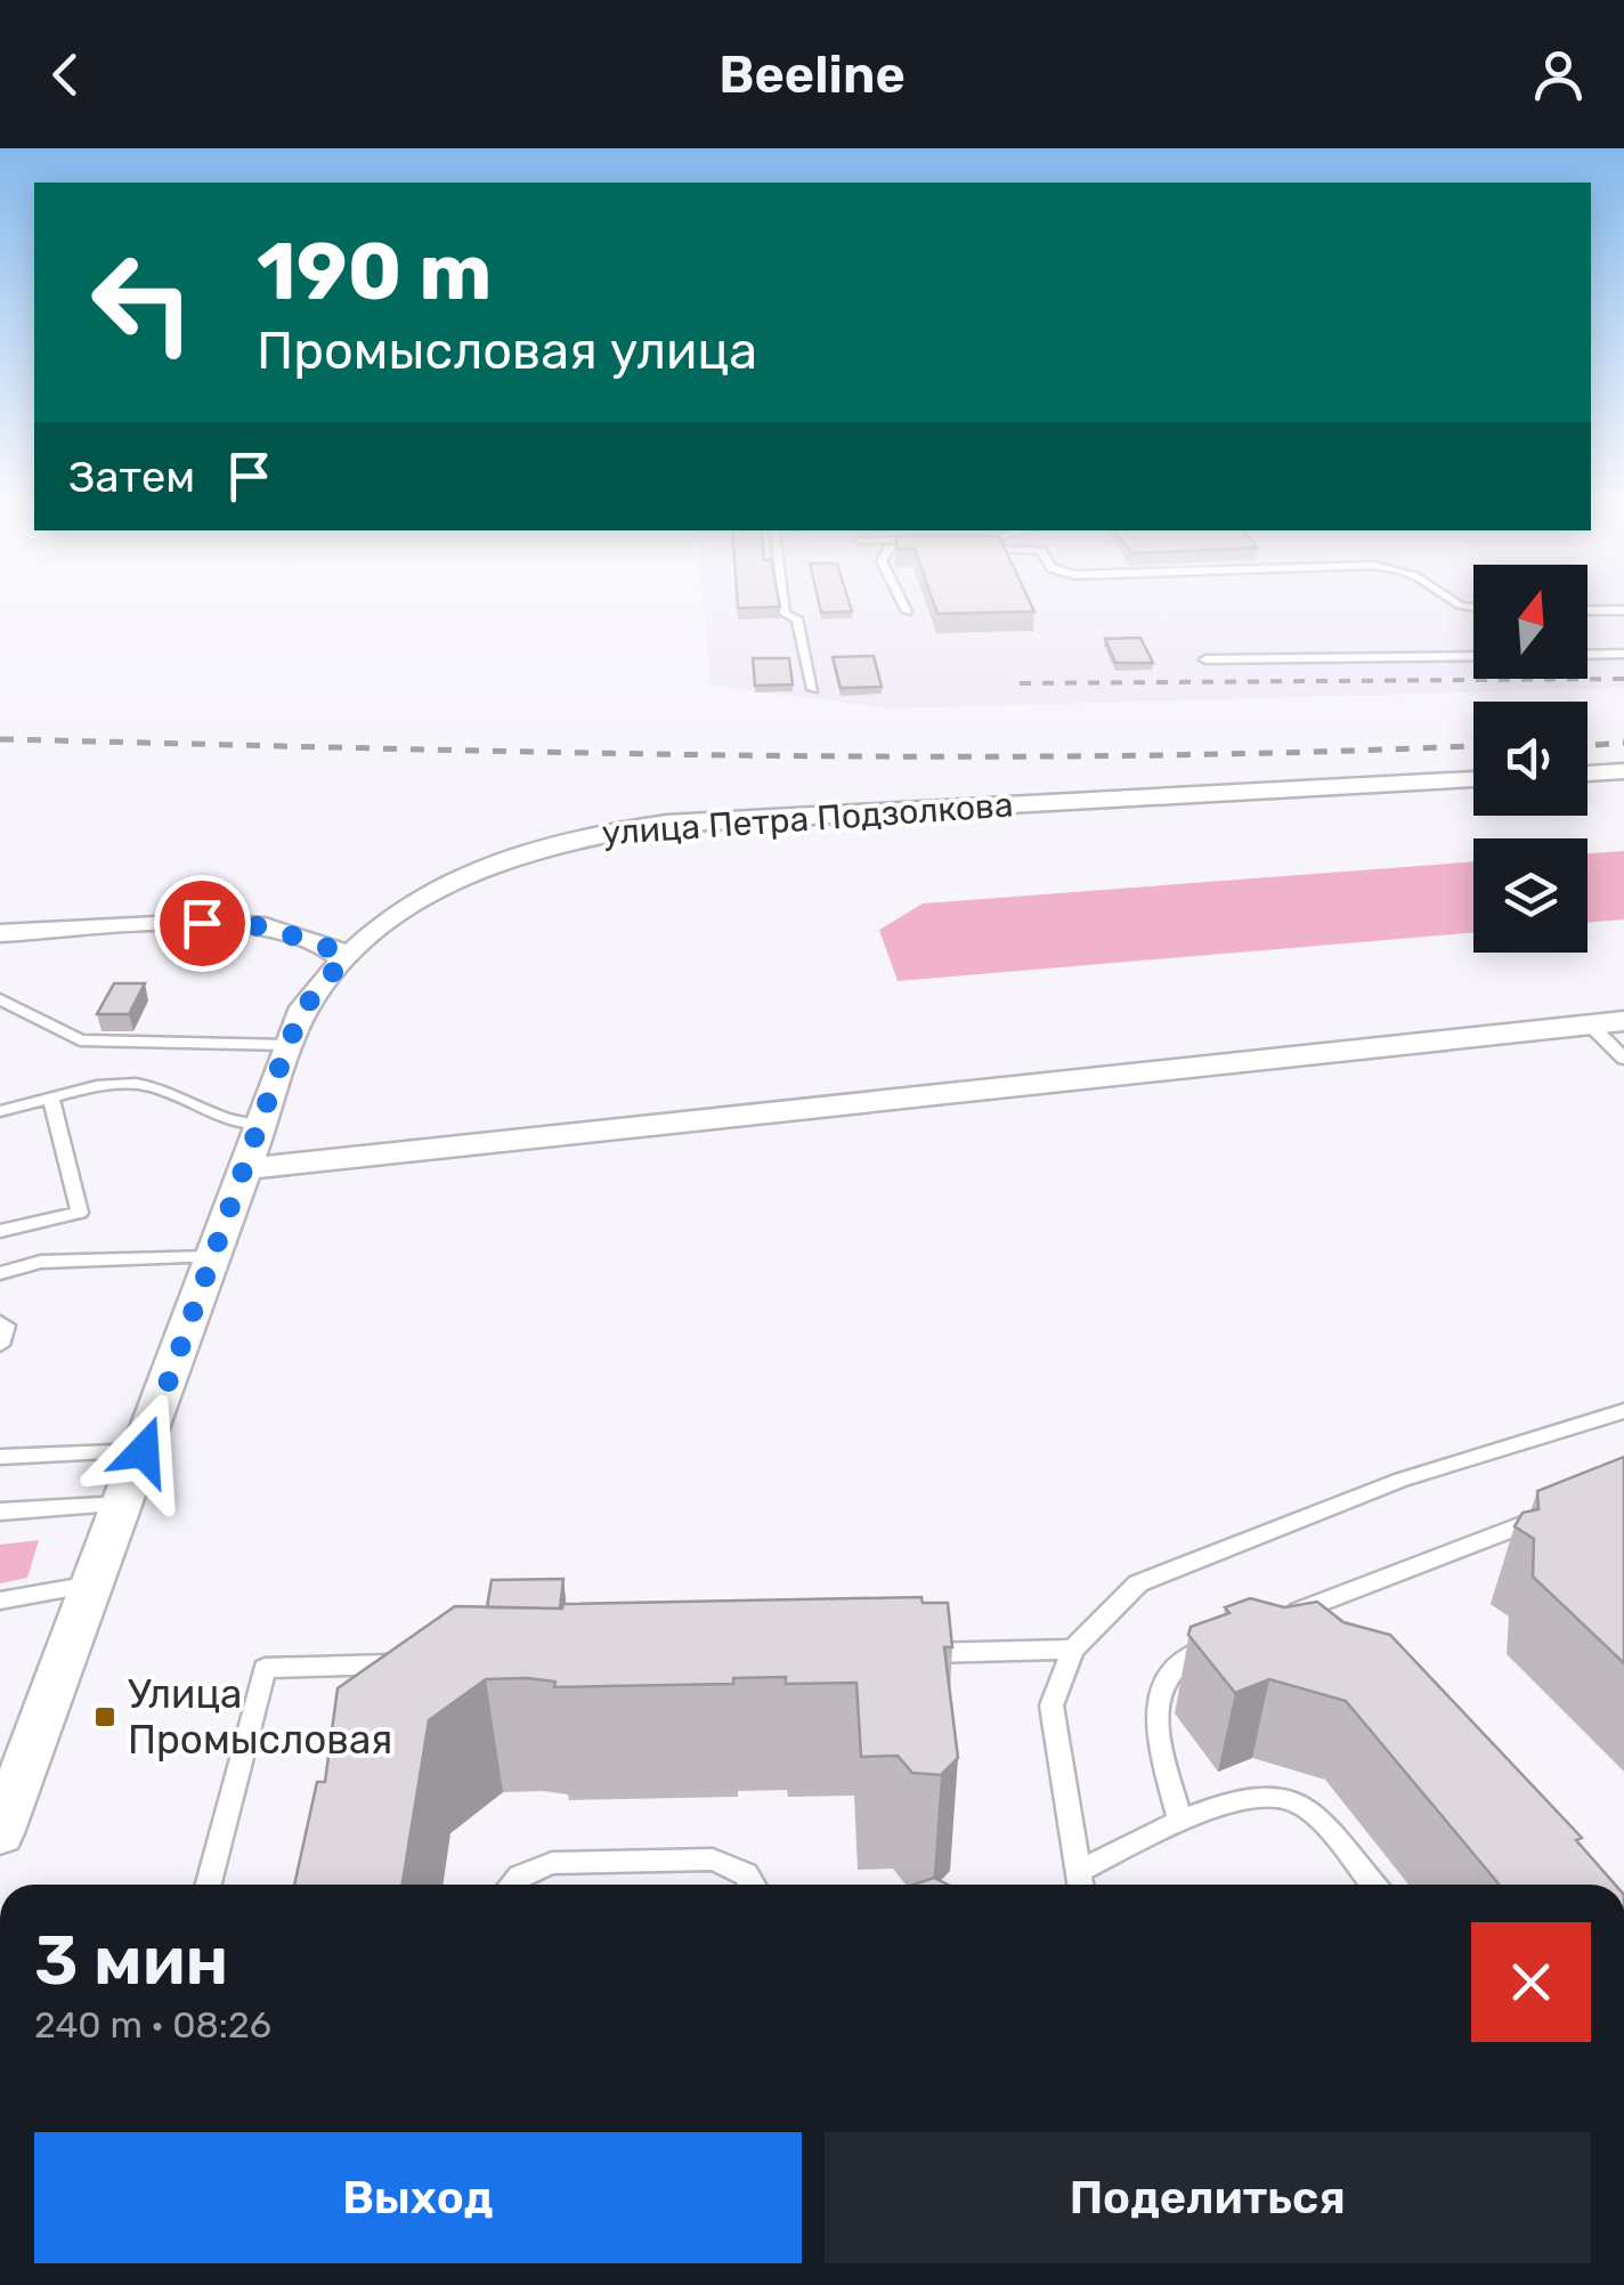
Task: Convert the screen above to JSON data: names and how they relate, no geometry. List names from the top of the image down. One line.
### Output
{"streets":{"street":["улица Петра Подзолкова"]},"places":{"transit":["Улица Промысловая"]},"north":"top","page":{"header":"Beeline","turn":["190 m","Промысловая улица"],"then":"Затем","heading":["3 мин","240 m · 08:26"],"buttons":["Выход","Поделиться"]}}
